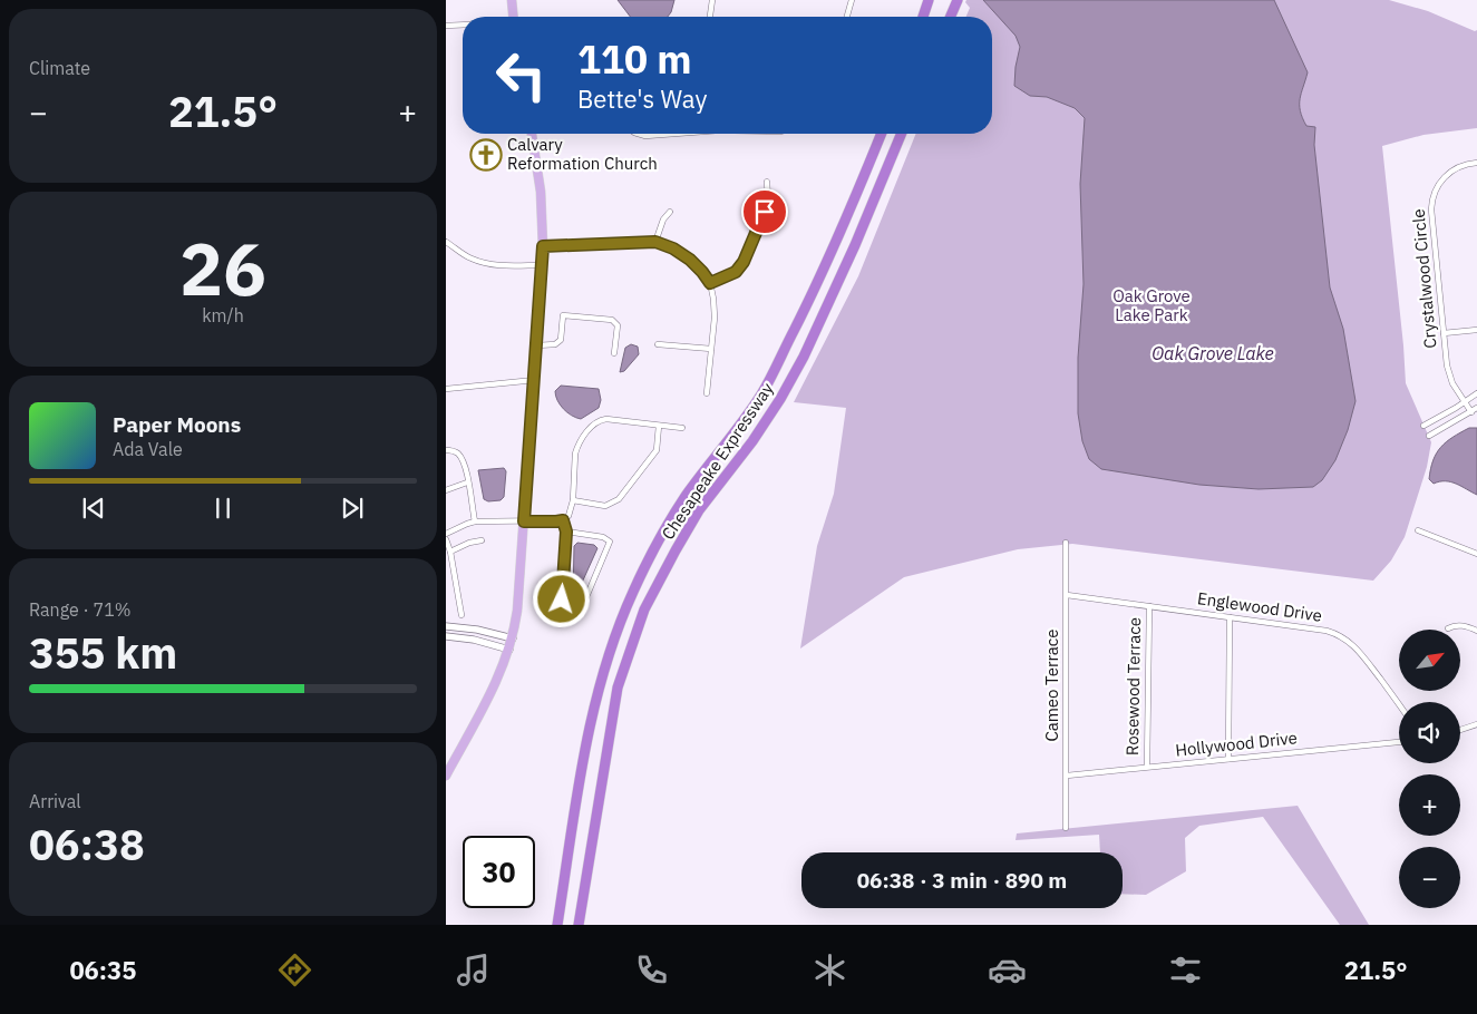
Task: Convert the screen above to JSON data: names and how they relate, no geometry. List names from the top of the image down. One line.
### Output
{"streets":{"highway":["Chesapeake Expressway"],"street":["Crystalwood Circle","Englewood Drive","Cameo Terrace","Rosewood Terrace","Hollywood Drive"]},"crossings":[["Englewood Drive","Cameo Terrace"],["Englewood Drive","Rosewood Terrace"],["Cameo Terrace","Hollywood Drive"],["Rosewood Terrace","Hollywood Drive"]],"water":["Oak Grove Lake"],"parks":["Oak Grove Lake Park"],"places":{"church":["Calvary Reformation Church"]},"north":"top right","page":{"tile":["Climate",["26","km/h"],["Range · 71%","355 km"],["Arrival","06:38"]],"turn":["110 m","Bette's Way"],"heat":["−","21.5°","+"],"song":["Paper Moons","Ada Vale"],"map_buttons":["+","−"],"limit":"30","trip":"06:38 · 3 min · 890 m","tabs":["06:35","21.5°"]}}
